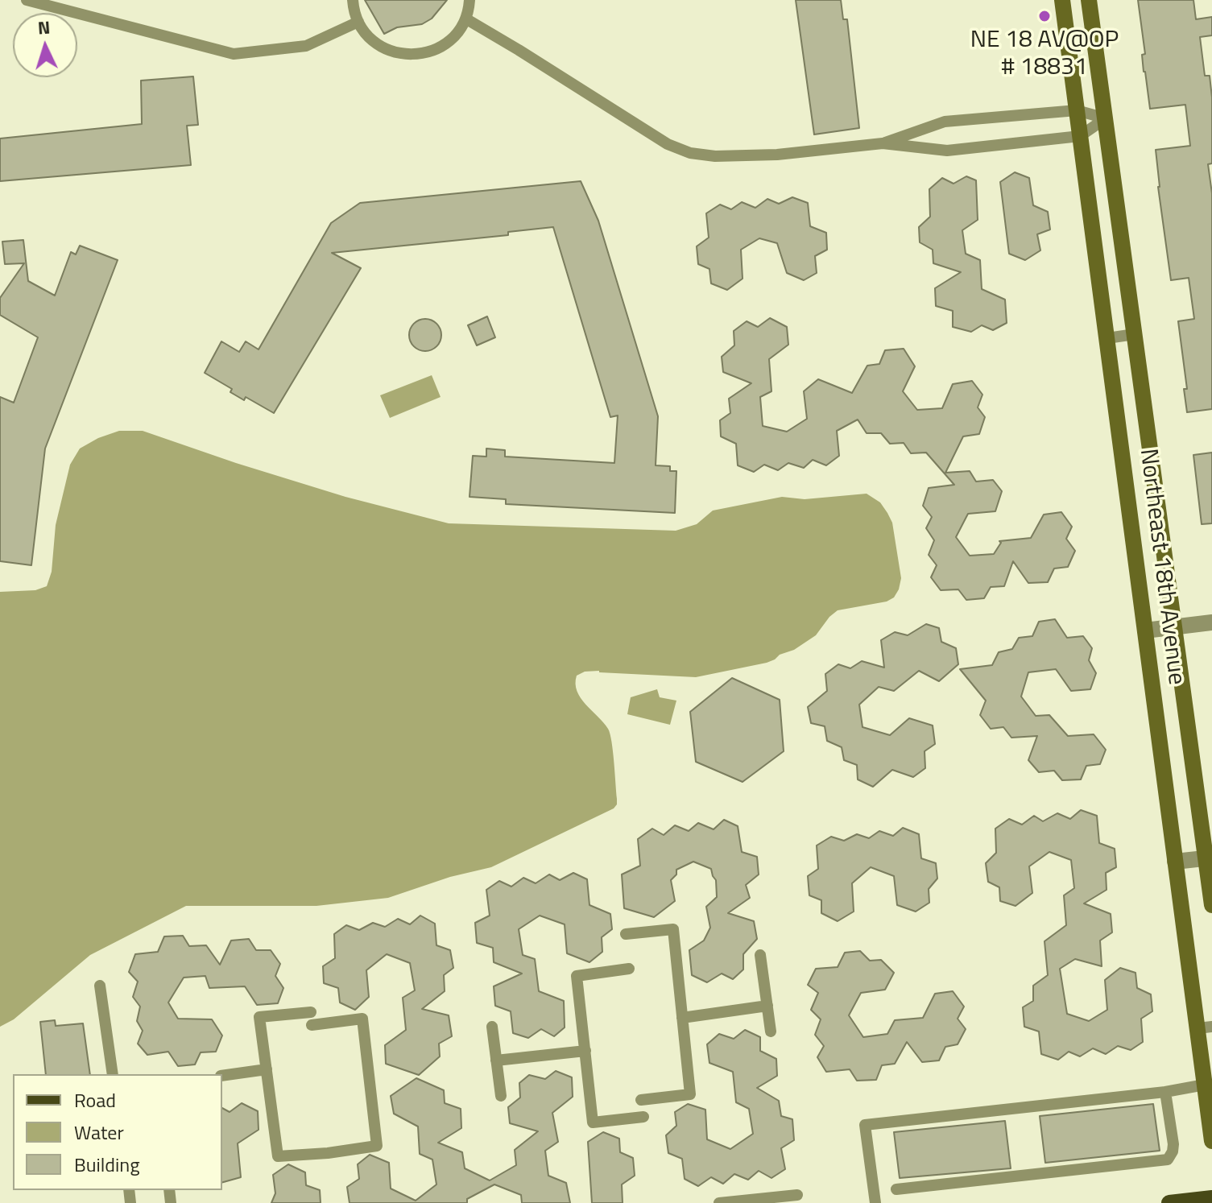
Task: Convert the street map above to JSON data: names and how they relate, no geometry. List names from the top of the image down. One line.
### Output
{"streets":{"street":["Northeast 18th Avenue"]},"places":["NE 18 AV@OP # 18831"],"legend":["Road","Water","Building"],"north":"top"}
